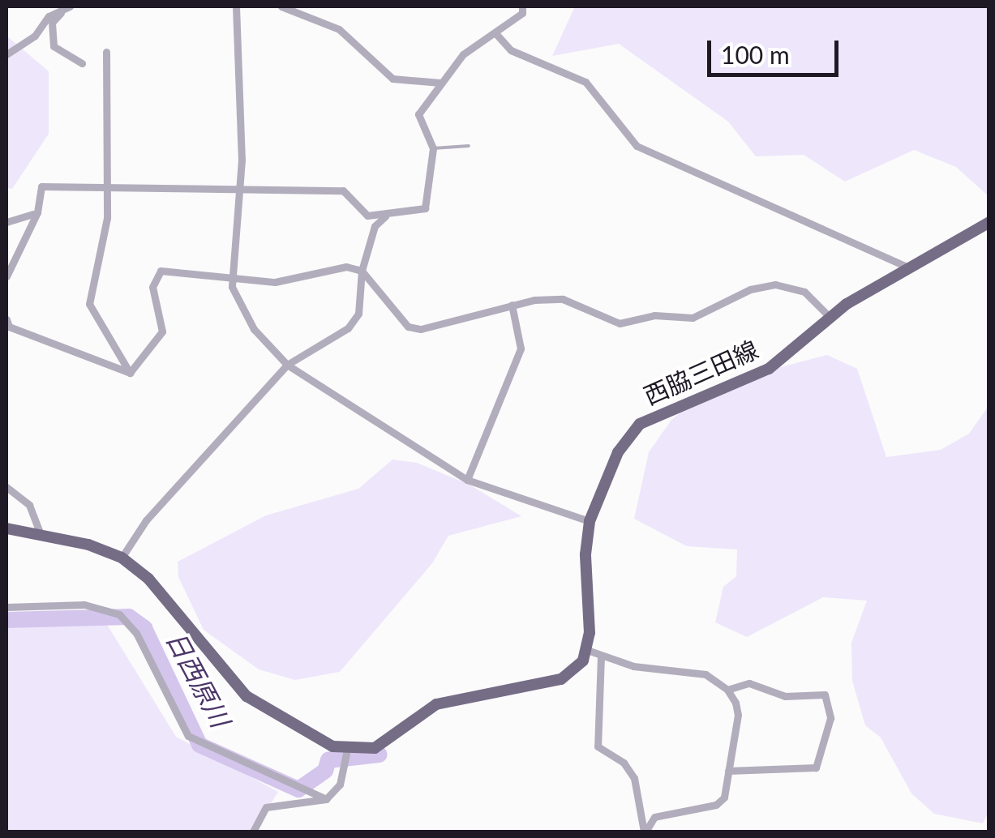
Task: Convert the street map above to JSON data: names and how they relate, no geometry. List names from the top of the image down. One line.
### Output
{"streets":{"main road":["西脇三田線"]},"water":["日西原川"],"scale_bar":"100 m"}
